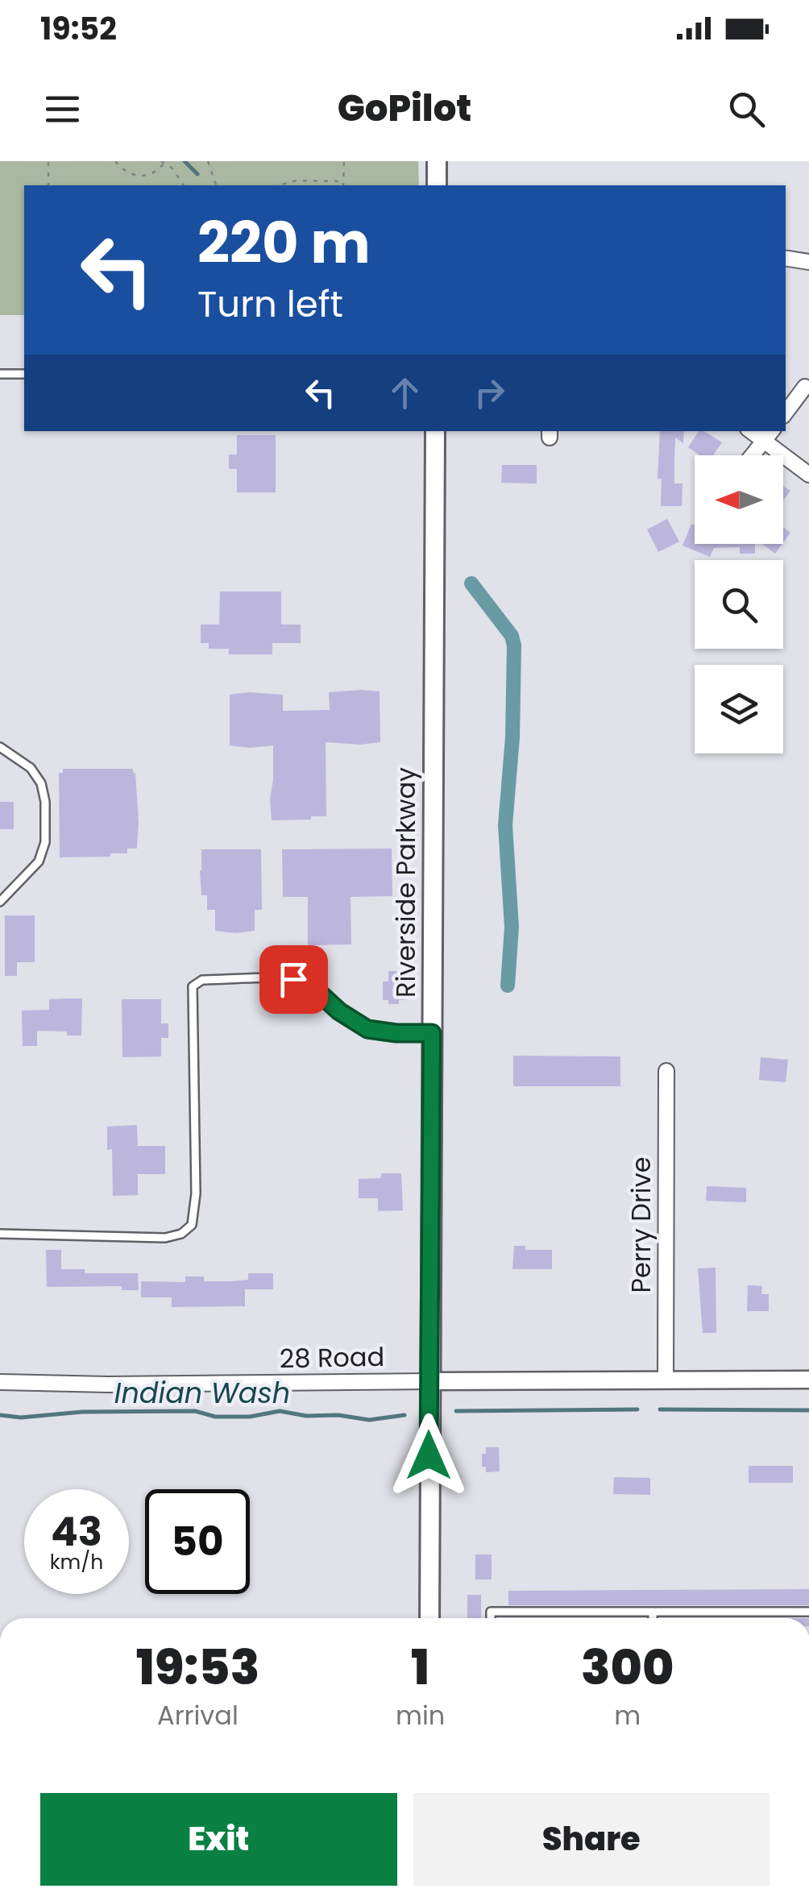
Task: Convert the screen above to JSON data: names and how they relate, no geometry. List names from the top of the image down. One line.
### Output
{"streets":{"main road":["Riverside Parkway"],"street":["Perry Drive","28 Road"]},"crossings":[["Riverside Parkway","28 Road"],["Perry Drive","28 Road"]],"water":["Indian Wash"],"north":"left","page":{"status":"19:52","header":"GoPilot","turn":["220 m","Turn left"],"speed":"43 km/h","limit":"50","eta":["19:53","Arrival","1","min","300","m"],"buttons":["Exit","Share"]}}
